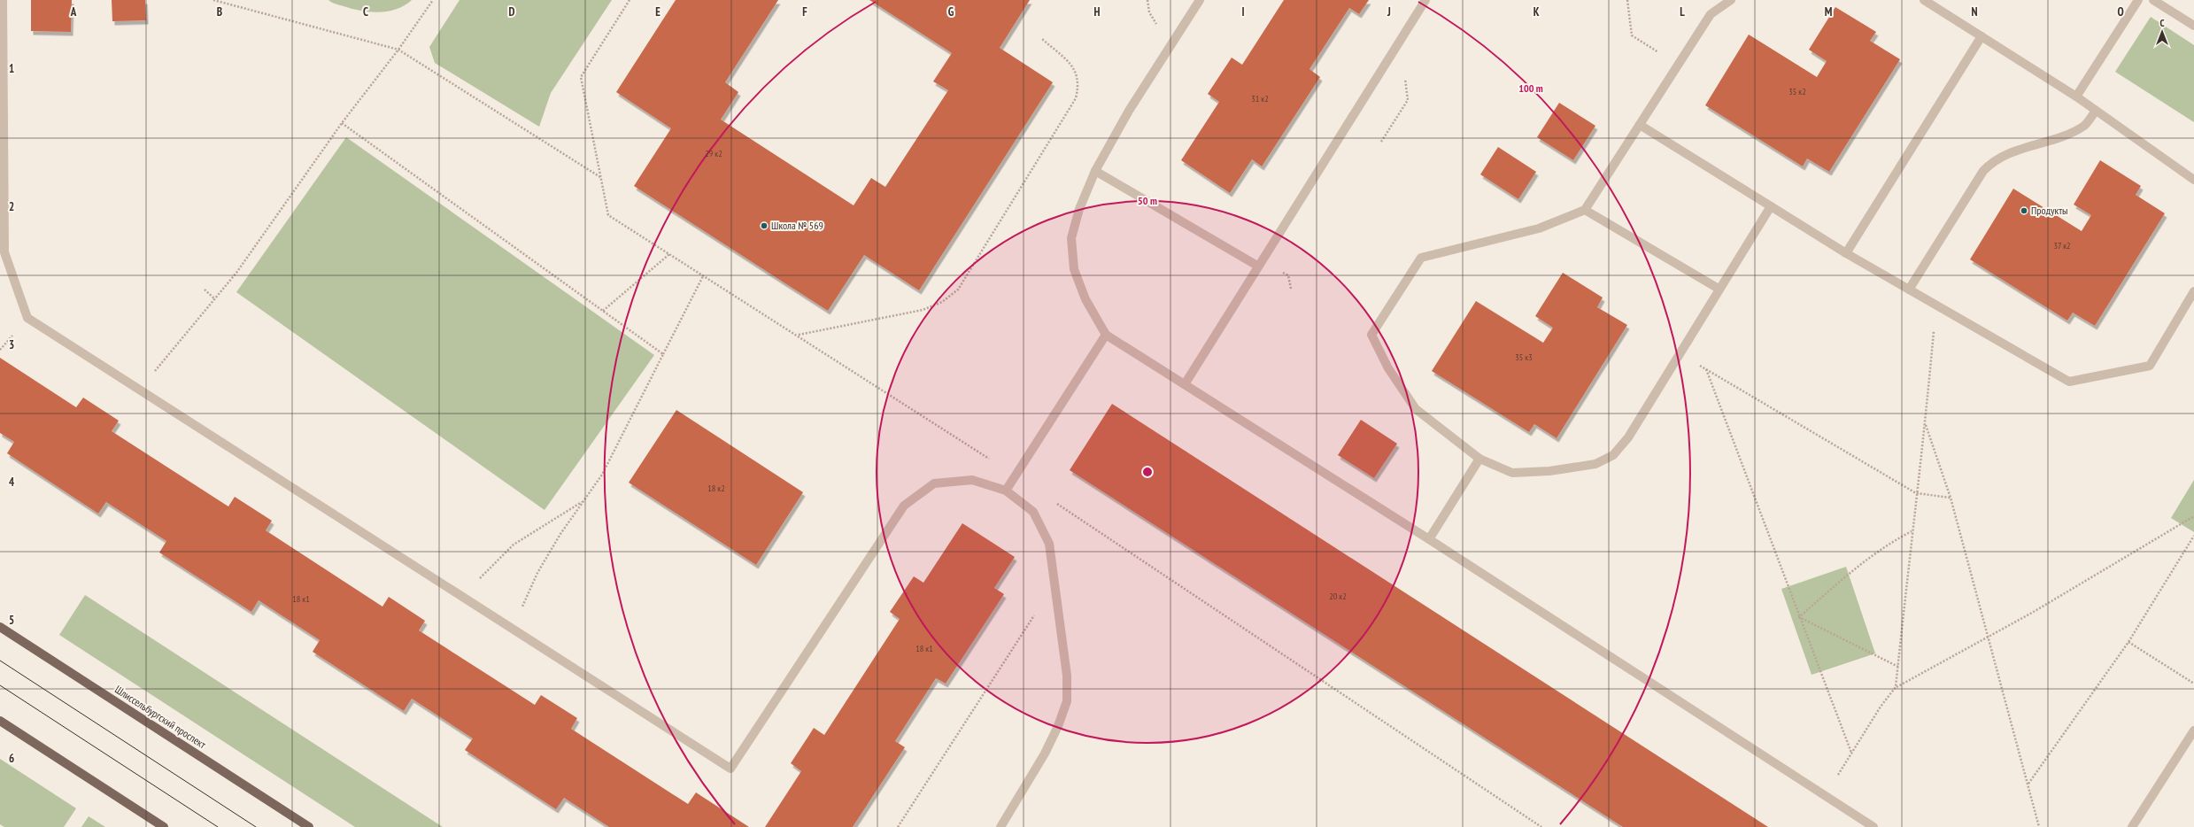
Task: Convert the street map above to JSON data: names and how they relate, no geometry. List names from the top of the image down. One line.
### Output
{"streets":{"main road":["Шлиссельбургский проспект"]},"places":["Продукты","Школа № 569"],"house_numbers":["35 к2","31 к2","29 к2","37 к2","35 к3","18 к2","20 к2","18 к1","18 к1"],"north":"top","grid":{"columns":["A","B","C","D","E","F","G","H","I","J","K","L","M","N","O"],"rows":["1","2","3","4","5","6"]},"rings":["100 m","50 m"]}
